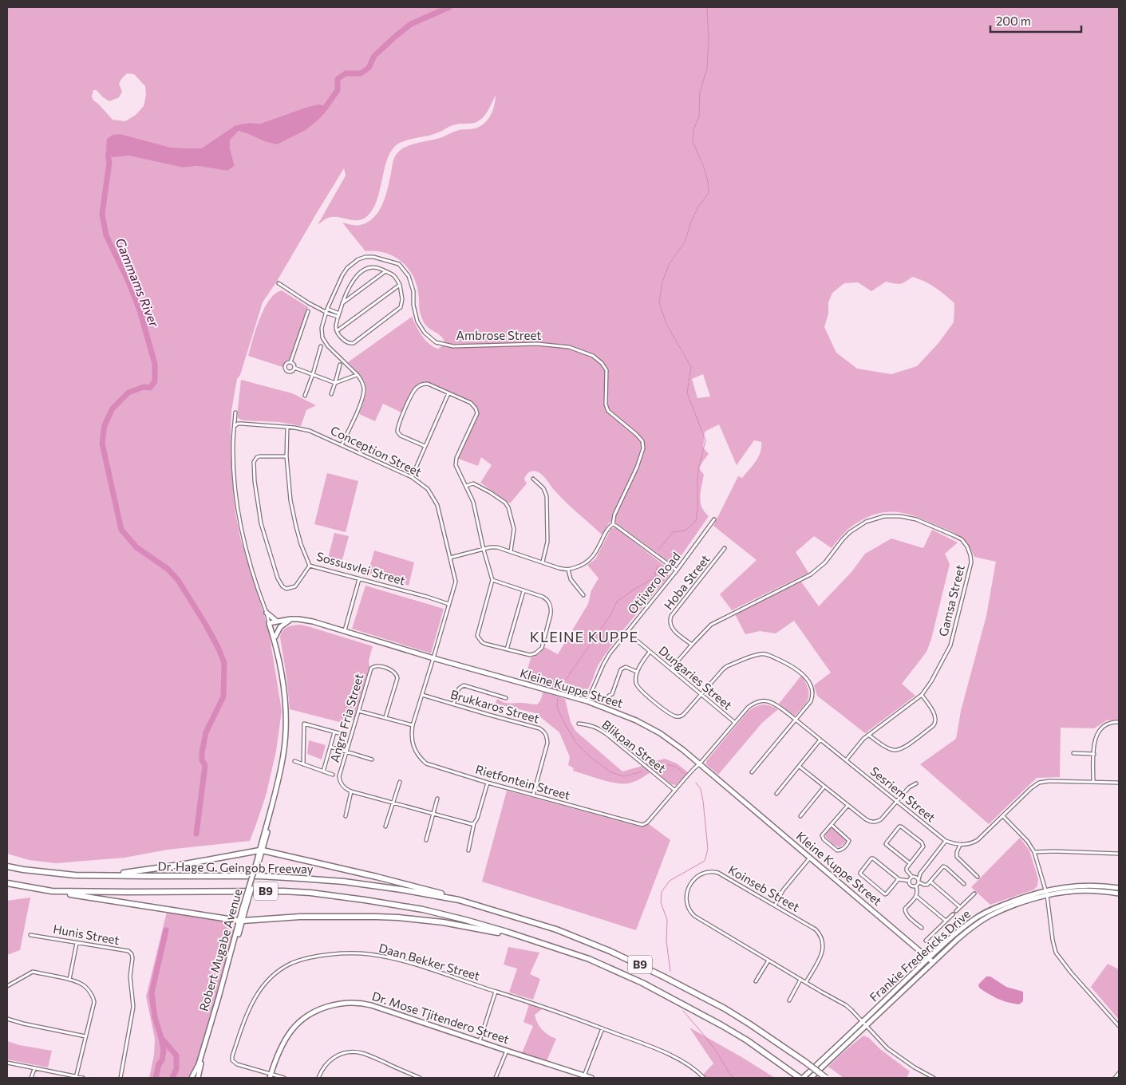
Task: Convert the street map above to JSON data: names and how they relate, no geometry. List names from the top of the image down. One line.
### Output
{"streets":{"highway":["Dr. Hage G. Geingob Freeway","B9"],"street":["Ambrose Street","Conception Street","Sossusvlei Street","Hoba Street","Otjivero Road","Gamsa Street","Dungaries Street","Kleine Kuppe Street","Brukkaros Street","Angra Fria Street","Blikpan Street","Rietfontein Street","Sesriem Street","Koinseb Street","Hunis Street","Robert Mugabe Avenue","Frankie Fredericks Drive","Daan Bekker Street","Dr. Mose Tjitendero Street"]},"crossings":[["Ambrose Street","Conception Street"],["Conception Street","Sossusvlei Street"],["Conception Street","Kleine Kuppe Street"],["Conception Street","Rietfontein Street"],["Conception Street","Robert Mugabe Avenue"],["Hoba Street","Gamsa Street"],["Otjivero Road","Dungaries Street"],["Otjivero Road","Kleine Kuppe Street"],["Gamsa Street","Dungaries Street"],["Gamsa Street","Sesriem Street"],["Dungaries Street","Sesriem Street"],["Kleine Kuppe Street","Rietfontein Street"],["Kleine Kuppe Street","Sesriem Street"],["Kleine Kuppe Street","Robert Mugabe Avenue"],["Kleine Kuppe Street","Frankie Fredericks Drive"],["Brukkaros Street","Rietfontein Street"],["Blikpan Street","Rietfontein Street"],["Rietfontein Street","Sesriem Street"],["Dr. Hage G. Geingob Freeway","Frankie Fredericks Drive"],["Koinseb Street","Frankie Fredericks Drive"],["Daan Bekker Street","Dr. Mose Tjitendero Street"]],"districts":["KLEINE KUPPE"],"water":["Gammams River"],"scale_bar":"200 m"}
